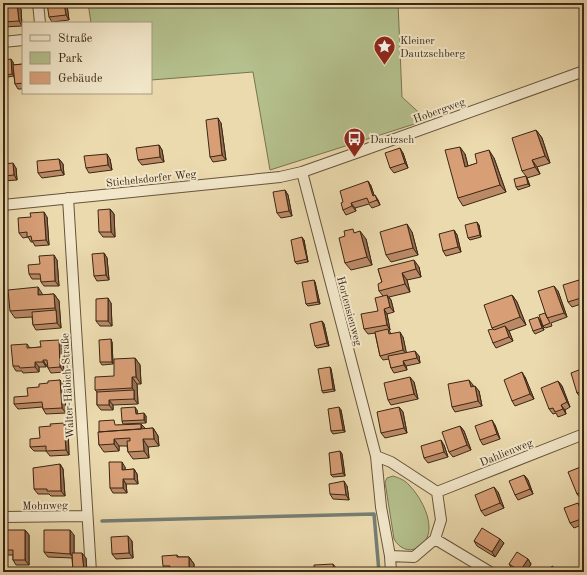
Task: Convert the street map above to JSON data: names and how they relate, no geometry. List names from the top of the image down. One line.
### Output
{"streets":{"street":["Hobergweg","Stichelsdorfer Weg","Hortensienweg","Walter-Häbich-Straße","Dahlienweg","Mohnweg"]},"crossings":[["Hobergweg","Stichelsdorfer Weg"],["Hobergweg","Hortensienweg"],["Stichelsdorfer Weg","Hortensienweg"],["Stichelsdorfer Weg","Walter-Häbich-Straße"],["Walter-Häbich-Straße","Mohnweg"]],"places":{"place":["Kleiner Dautzschberg"],"bus stop":["Dautzsch"]},"legend":["Straße","Park","Gebäude"]}
